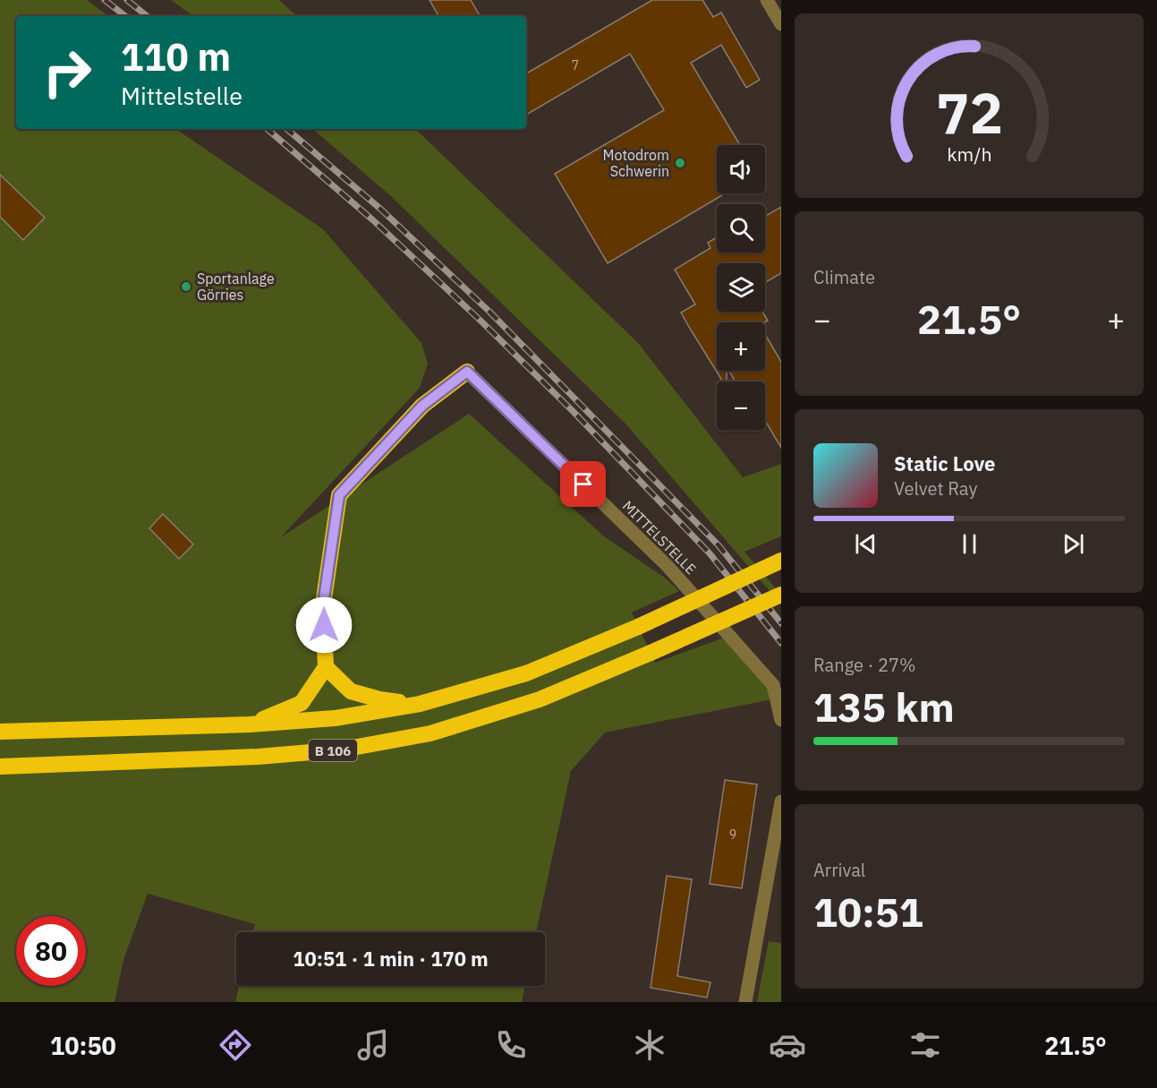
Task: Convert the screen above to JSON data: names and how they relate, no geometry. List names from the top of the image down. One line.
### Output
{"streets":{"highway":["B 106"],"street":["MITTELSTELLE"]},"places":["Motodrom Schwerin","Sportanlage Görries"],"house_numbers":["7","9"],"page":{"turn":["110 m","Mittelstelle"],"map_buttons":["+","−"],"tile":["Climate",["Range · 27%","135 km"],["Arrival","10:51"]],"heat":["−","21.5°","+"],"song":["Static Love","Velvet Ray"],"limit":"80","trip":"10:51 · 1 min · 170 m","tabs":["10:50","21.5°"],"gauge":["72","km/h"]}}
